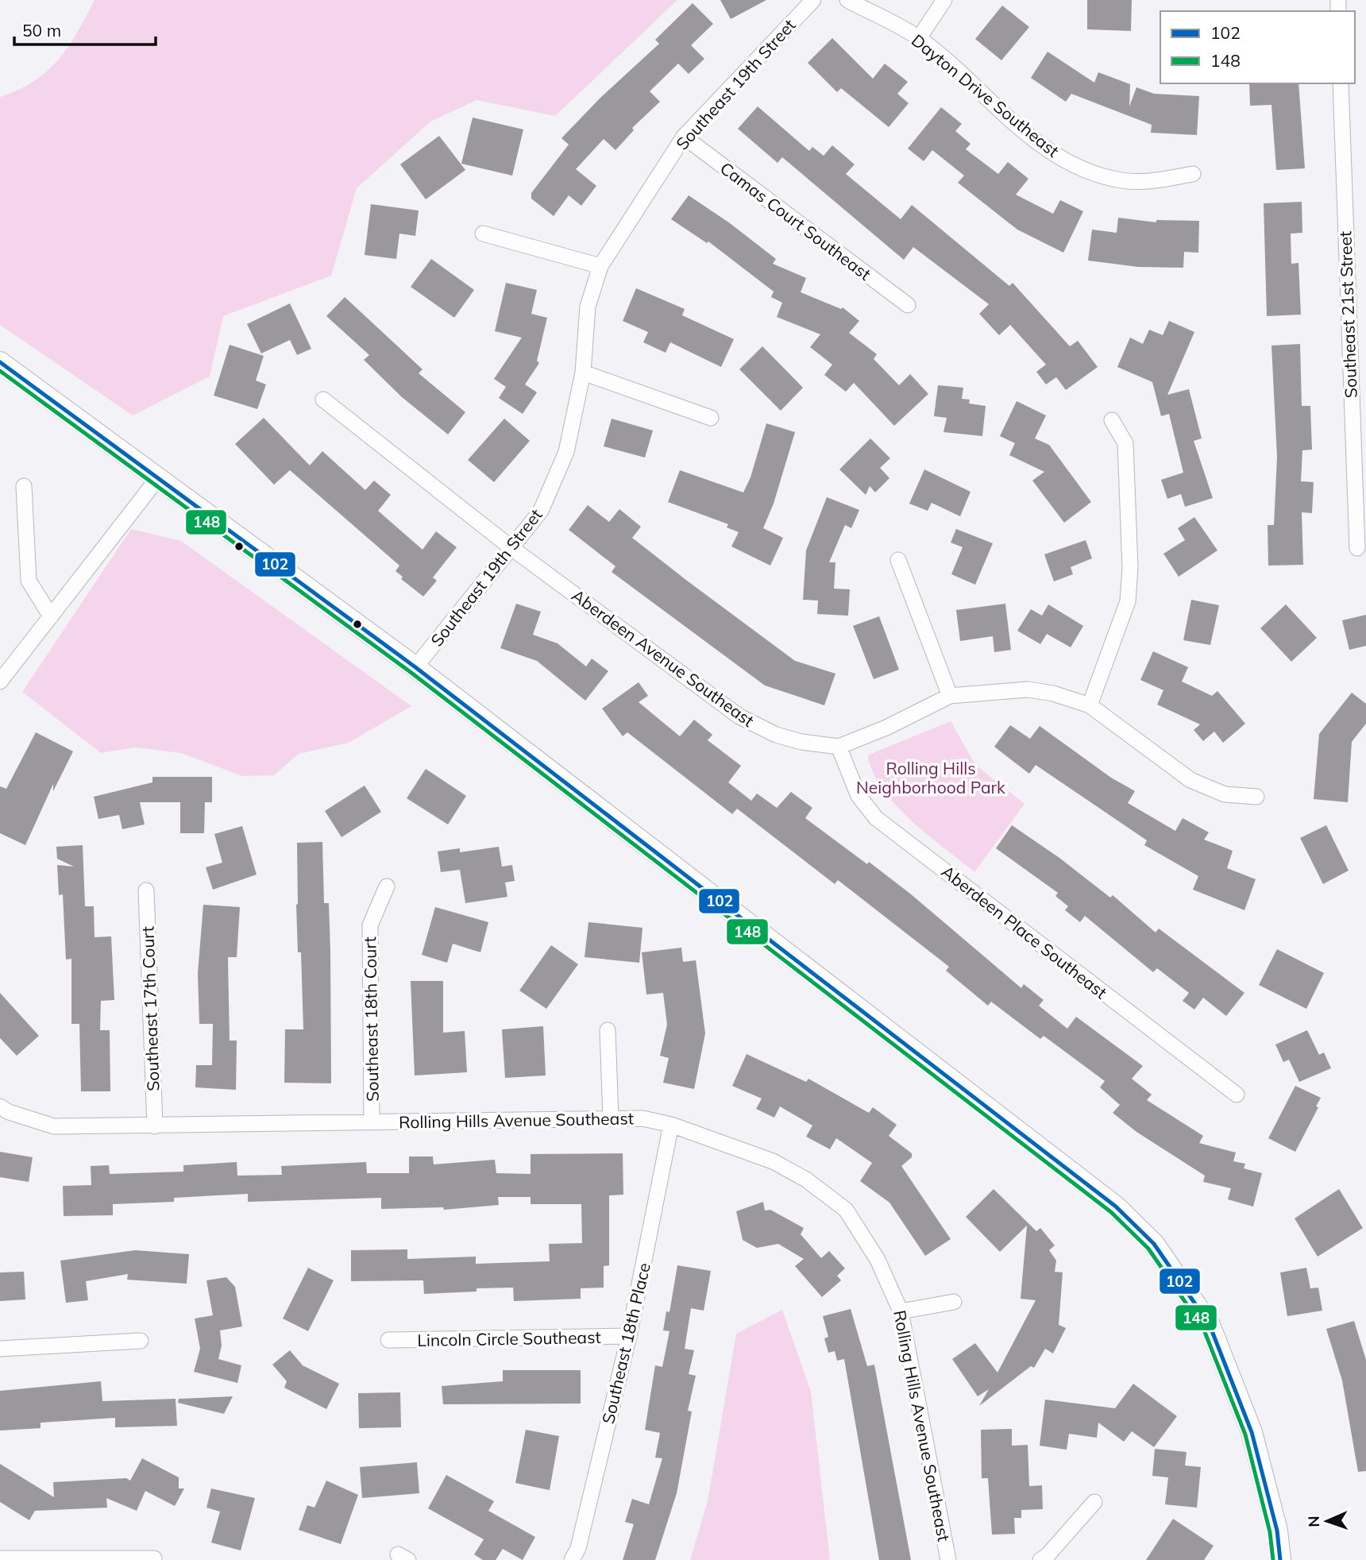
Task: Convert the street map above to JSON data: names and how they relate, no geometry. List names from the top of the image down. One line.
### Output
{"streets":{"street":["Southeast 19th Street","Dayton Drive Southeast","Camas Court Southeast","Southeast 21st Street","Aberdeen Avenue Southeast","Aberdeen Place Southeast","Southeast 17th Court","Southeast 18th Court","Rolling Hills Avenue Southeast","Lincoln Circle Southeast","Southeast 18th Place"]},"crossings":[["Southeast 19th Street","Camas Court Southeast"],["Southeast 19th Street","Aberdeen Avenue Southeast"],["Aberdeen Avenue Southeast","Aberdeen Place Southeast"],["Southeast 17th Court","Rolling Hills Avenue Southeast"],["Southeast 18th Court","Rolling Hills Avenue Southeast"],["Rolling Hills Avenue Southeast","Southeast 18th Place"],["Lincoln Circle Southeast","Southeast 18th Place"]],"parks":["Rolling Hills Neighborhood Park"],"lines":["transit line 102","transit line 148"],"legend":["102","148"],"scale_bar":"50 m","north":"left"}
